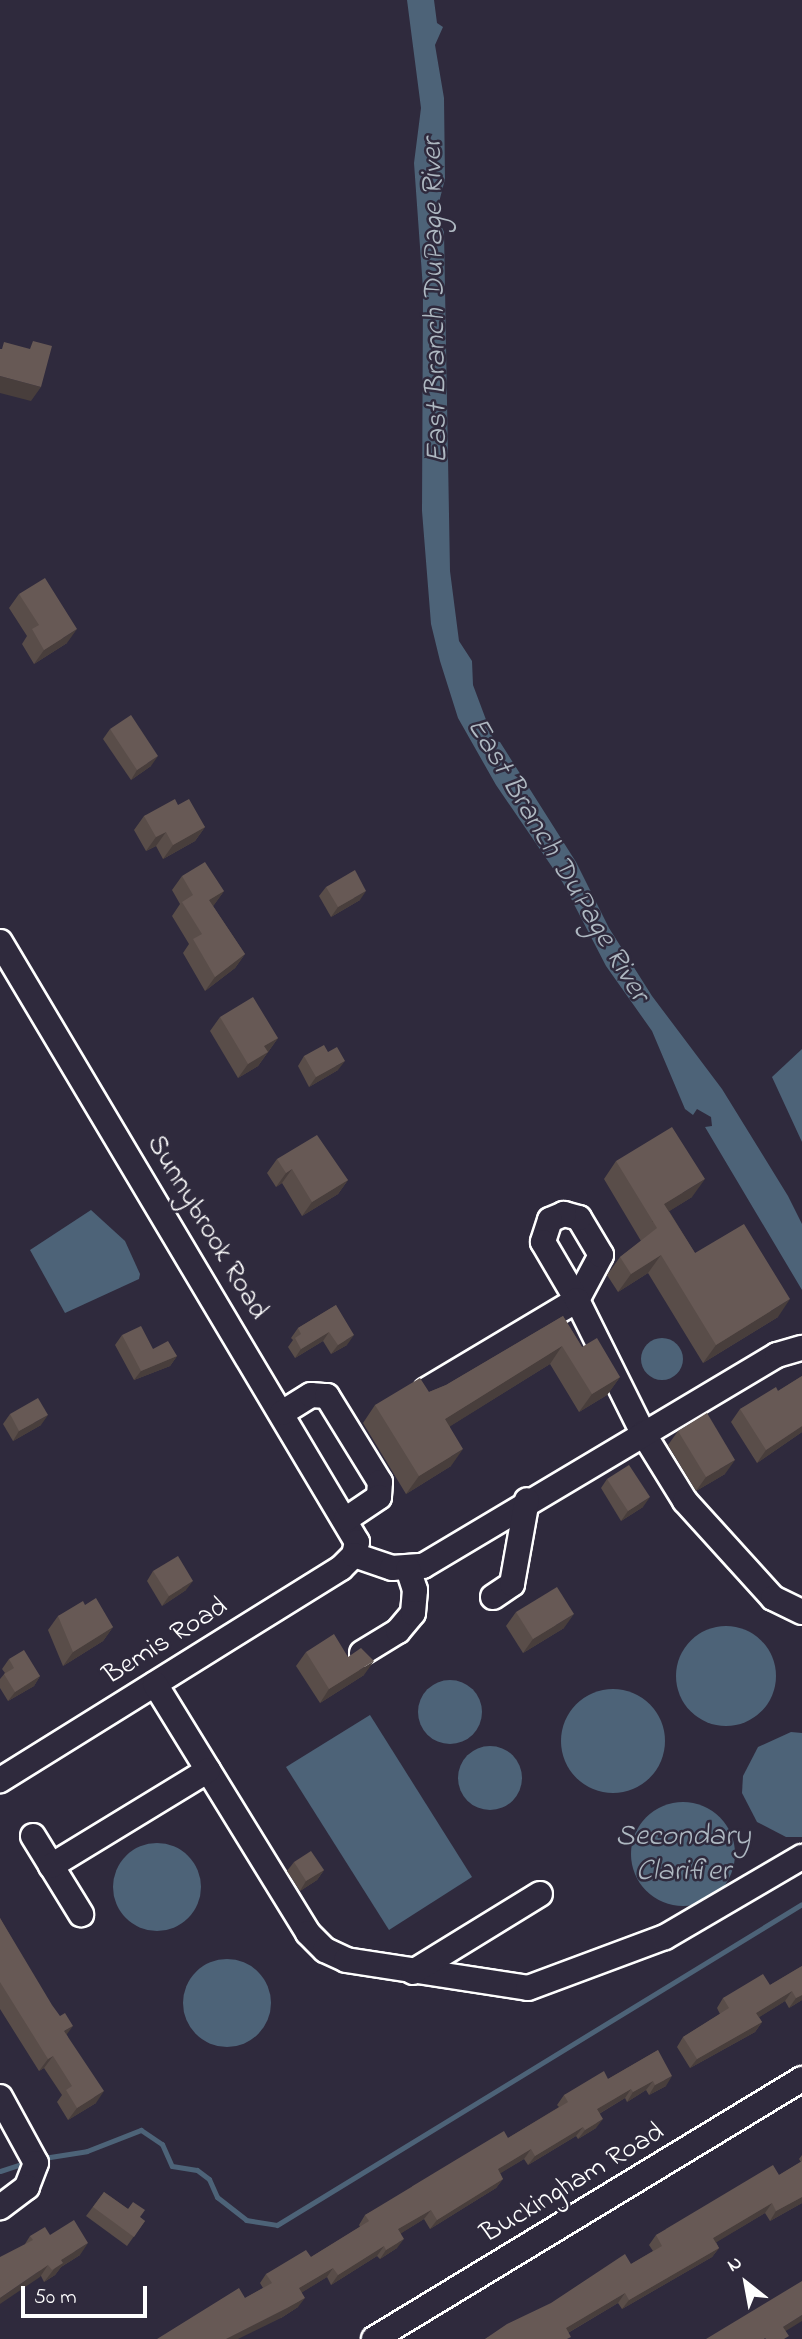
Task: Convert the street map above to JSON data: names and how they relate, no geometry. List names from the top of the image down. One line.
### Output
{"streets":{"street":["Sunnybrook Road","Bemis Road","Buckingham Road"]},"crossings":[["Sunnybrook Road","Bemis Road"]],"water":["East Branch DuPage River","Secondary Clarifier"],"scale_bar":"50 m","north":"top left"}
